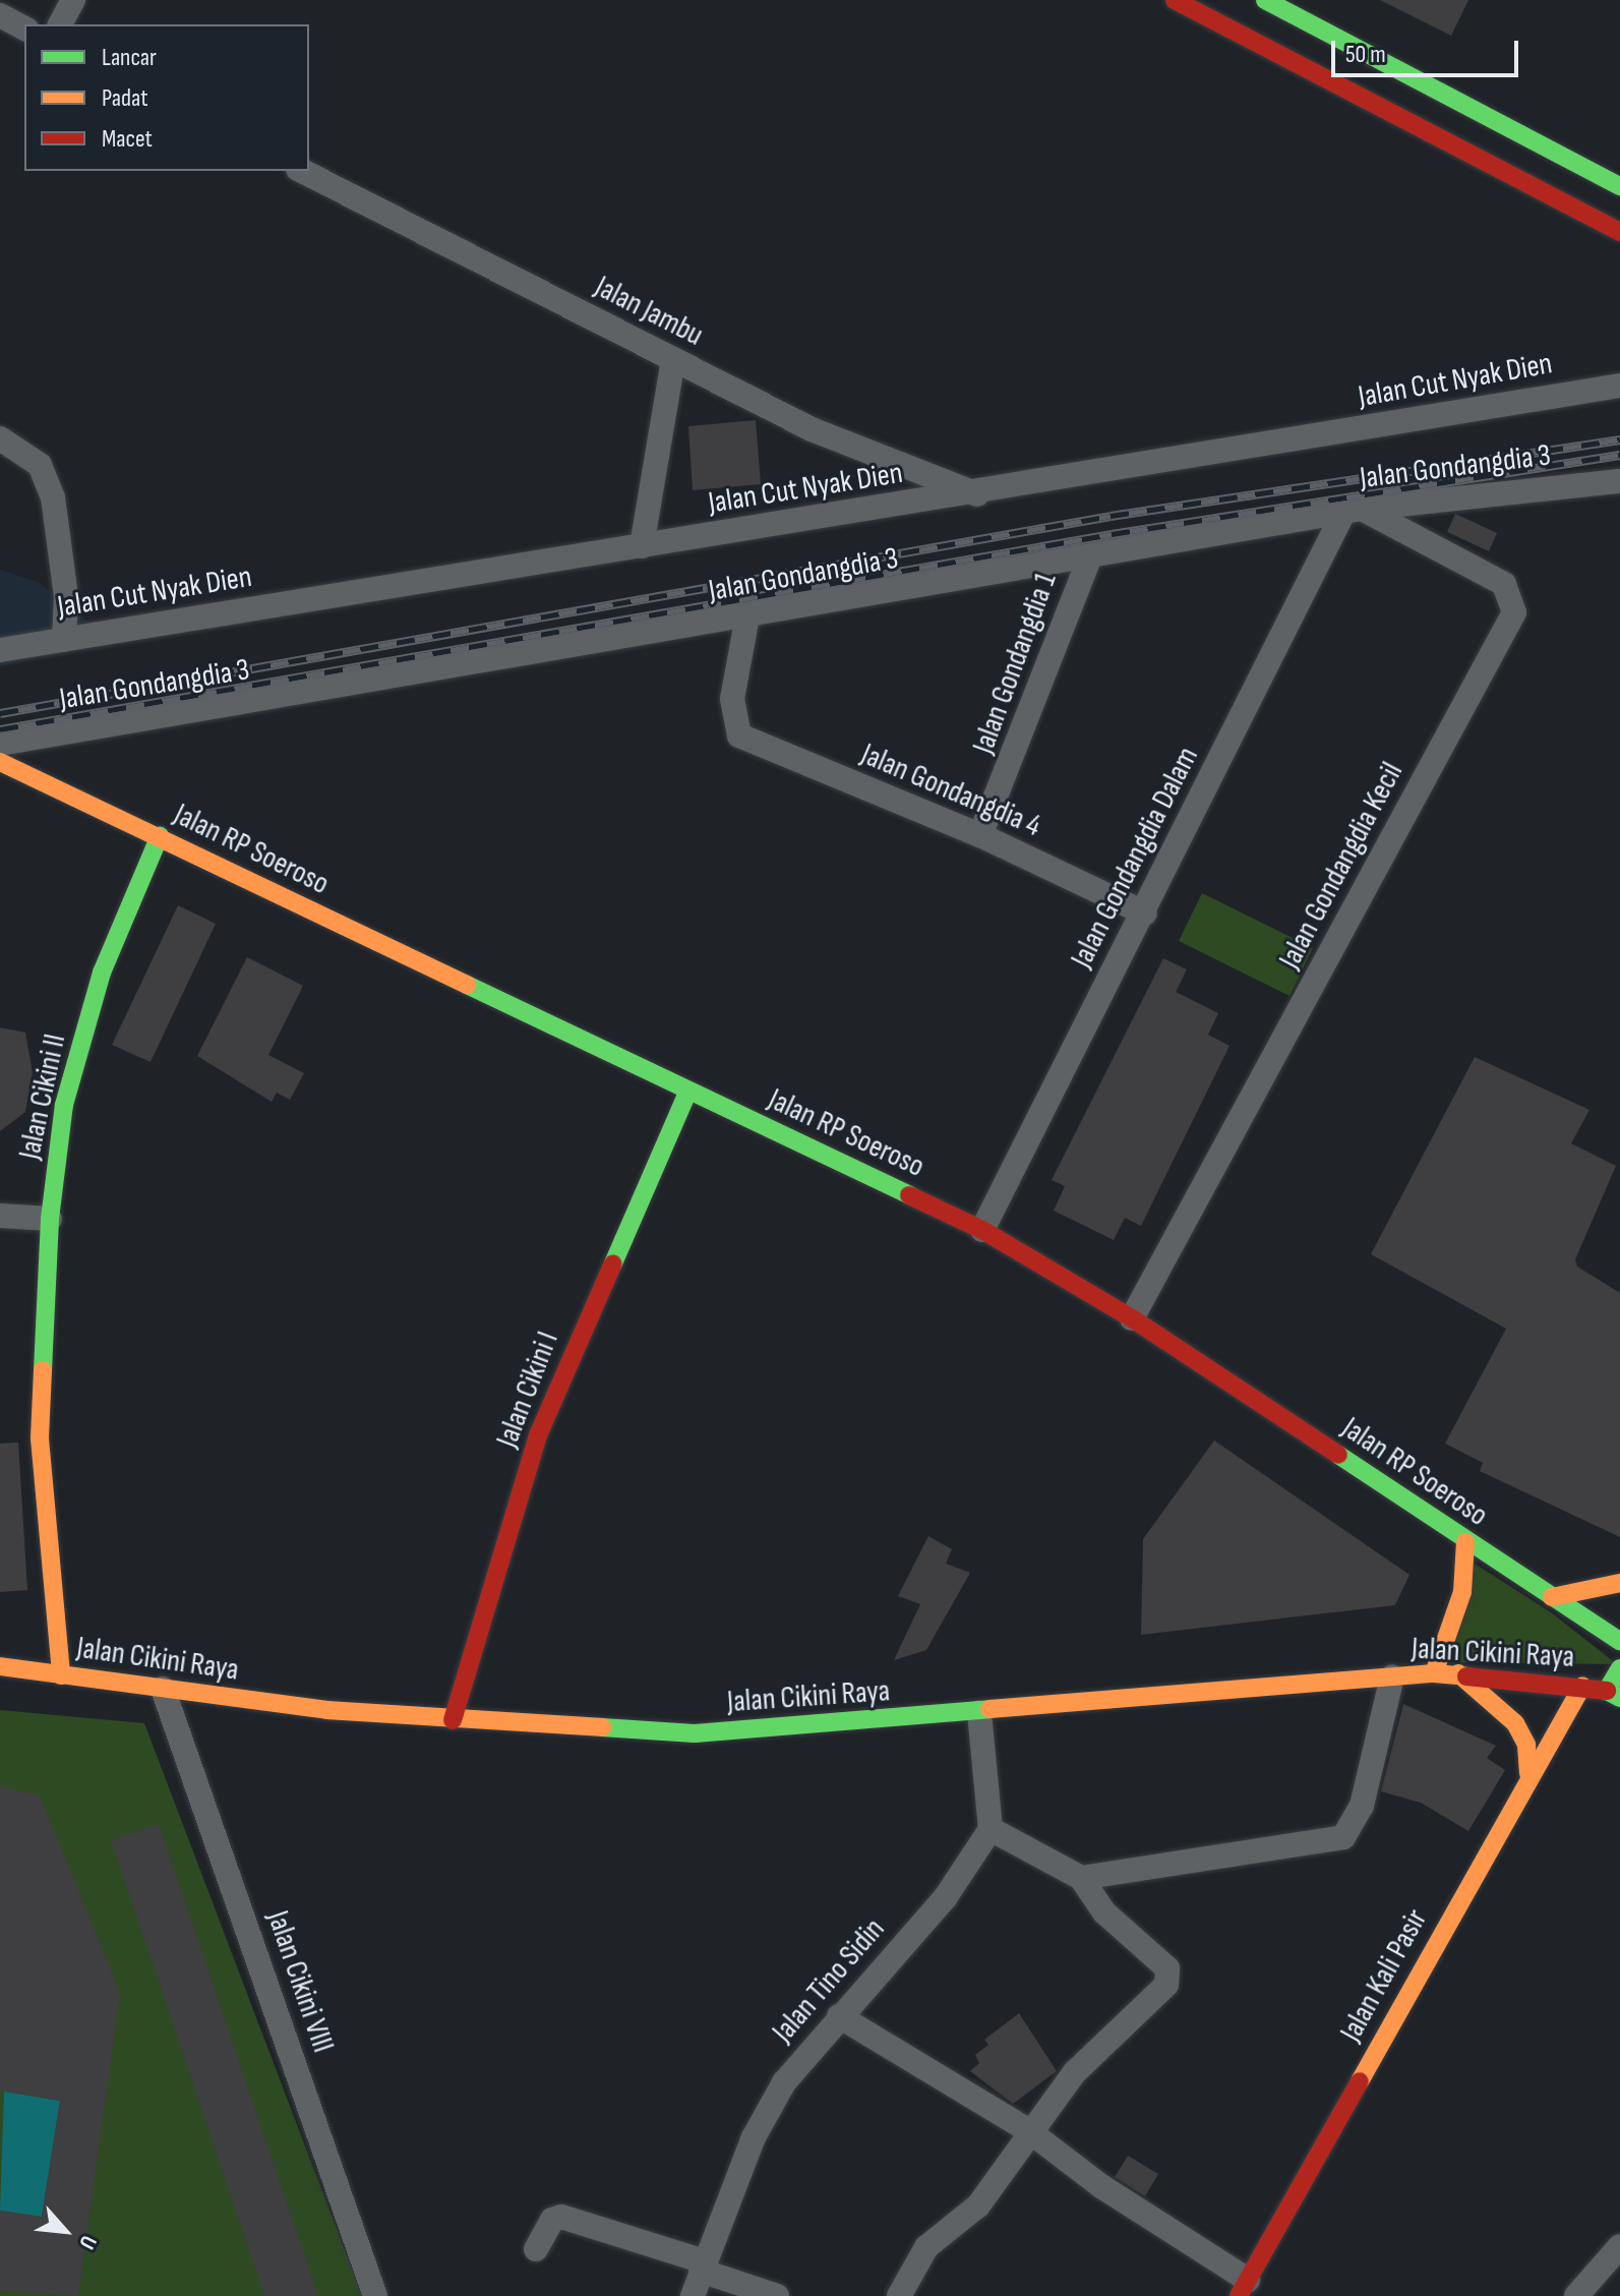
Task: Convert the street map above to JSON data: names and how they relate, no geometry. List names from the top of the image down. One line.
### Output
{"streets":{"main road":["Jalan RP Soeroso","Jalan Cikini II","Jalan Cikini I","Jalan Cikini Raya","Jalan Kali Pasir"],"street":["Jalan Jambu","Jalan Cut Nyak Dien","Jalan Gondangdia 3","Jalan Gondangdia 1","Jalan Gondangdia 4","Jalan Gondangdia Dalam","Jalan Gondangdia Kecil","Jalan Tino Sidin","Jalan Cikini VIII"]},"crossings":[["Jalan Jambu","Jalan Cut Nyak Dien"],["Jalan Gondangdia 3","Jalan Gondangdia 1"],["Jalan Gondangdia 3","Jalan Gondangdia 4"],["Jalan Gondangdia 3","Jalan Gondangdia Dalam"],["Jalan Gondangdia 3","Jalan Gondangdia Kecil"],["Jalan Gondangdia 1","Jalan Gondangdia 4"],["Jalan Gondangdia 4","Jalan Gondangdia Dalam"],["Jalan RP Soeroso","Jalan Gondangdia Dalam"],["Jalan RP Soeroso","Jalan Gondangdia Kecil"],["Jalan RP Soeroso","Jalan Cikini II"],["Jalan RP Soeroso","Jalan Cikini I"],["Jalan Gondangdia Dalam","Jalan Gondangdia Kecil"],["Jalan Cikini II","Jalan Cikini Raya"],["Jalan Cikini I","Jalan Cikini Raya"],["Jalan Cikini Raya","Jalan Kali Pasir"],["Jalan Cikini Raya","Jalan Cikini VIII"]],"legend":["Lancar","Padat","Macet"],"scale_bar":"50 m","north":"bottom right"}
